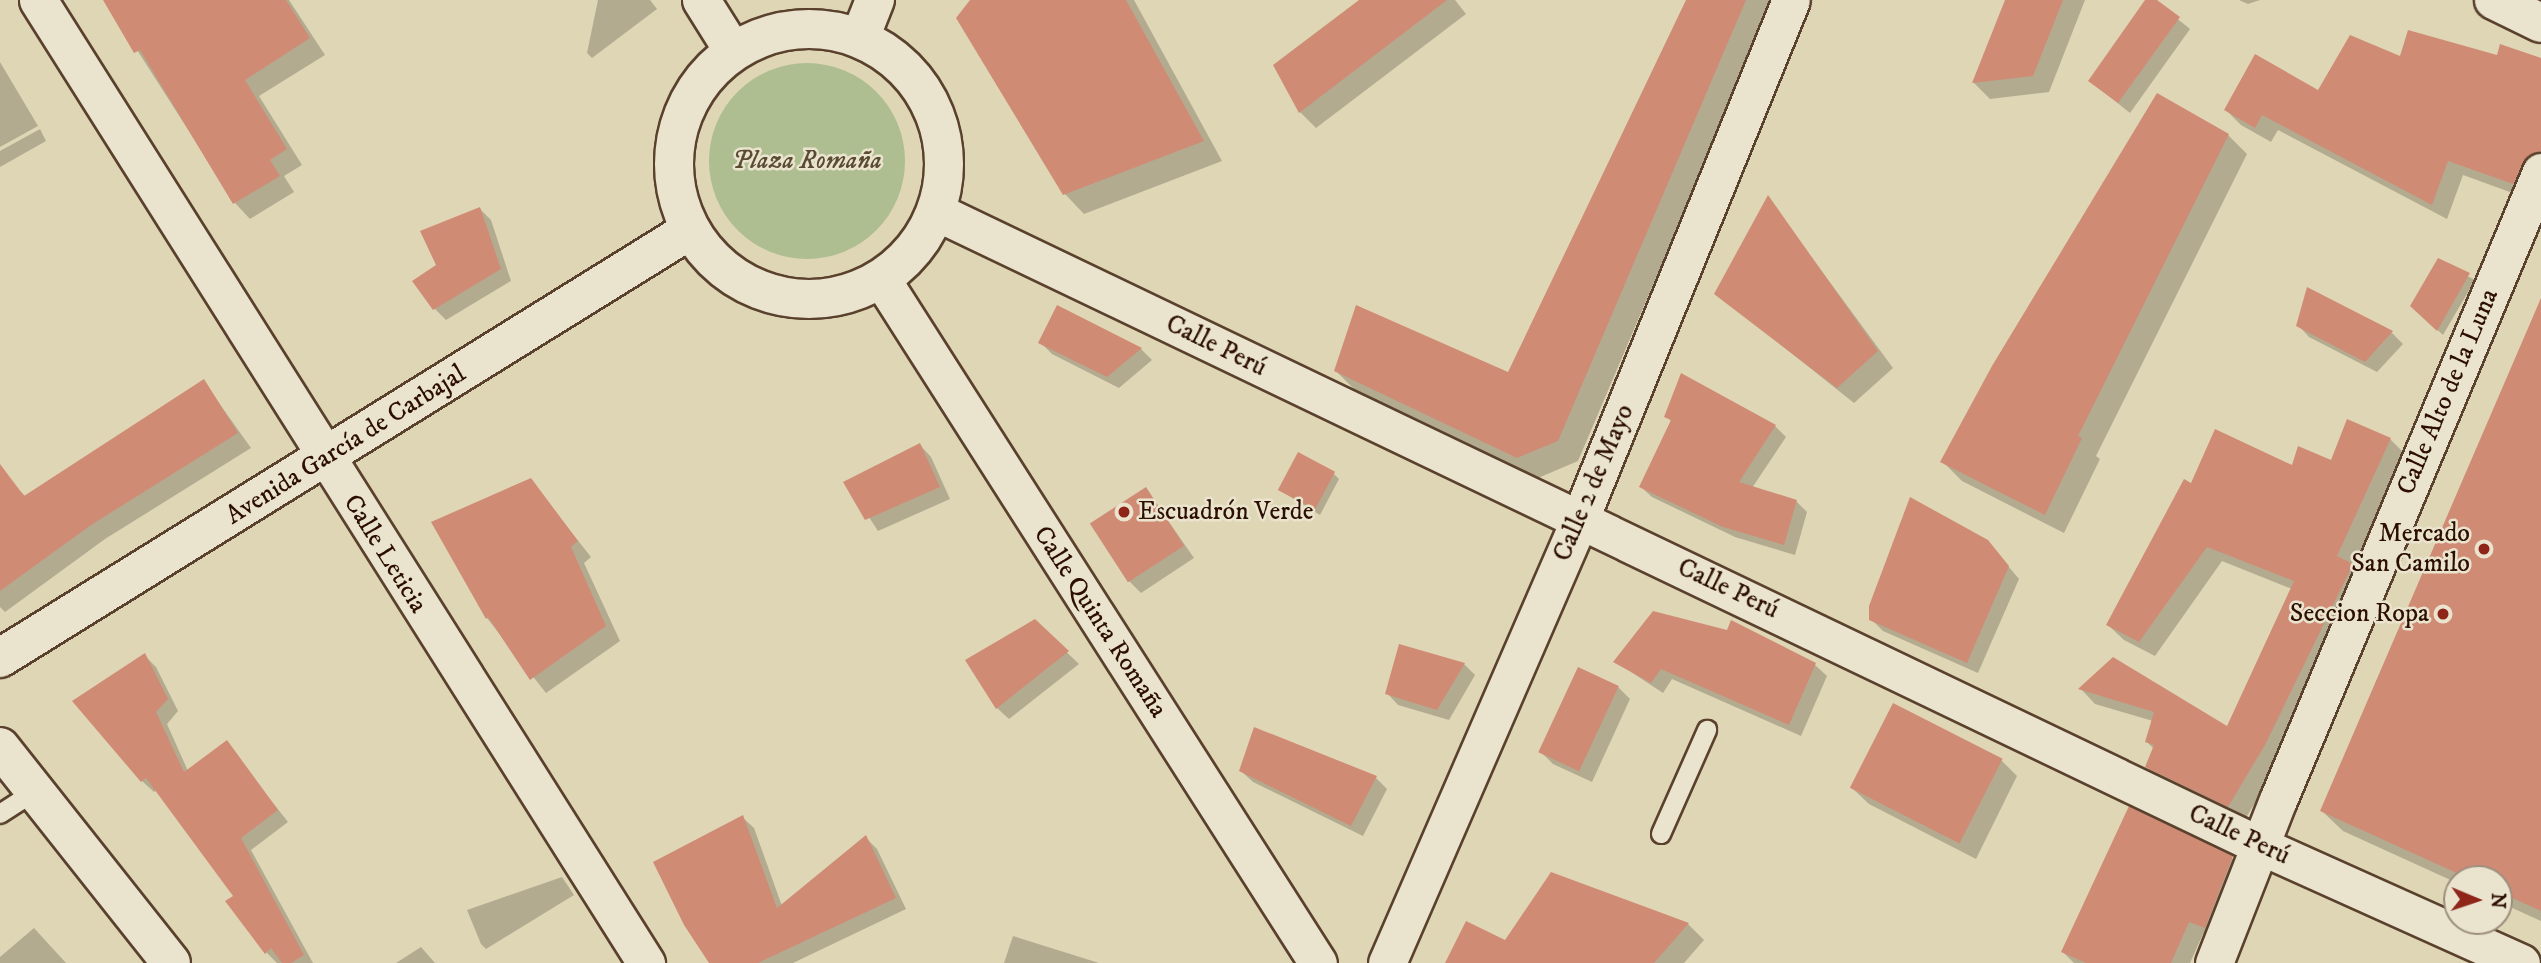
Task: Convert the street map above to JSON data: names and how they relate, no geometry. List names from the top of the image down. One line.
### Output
{"streets":{"street":["Calle Perú","Calle Alto de la Luna","Avenida García de Carbajal","Calle 2 de Mayo","Calle Leticia","Calle Quinta Romaña"]},"crossings":[["Calle Perú","Calle Alto de la Luna"],["Calle Perú","Calle 2 de Mayo"],["Avenida García de Carbajal","Calle Leticia"]],"parks":["Plaza Romaña"],"places":["Escuadrón Verde","Mercado San Camilo","Seccion Ropa"],"north":"right"}
